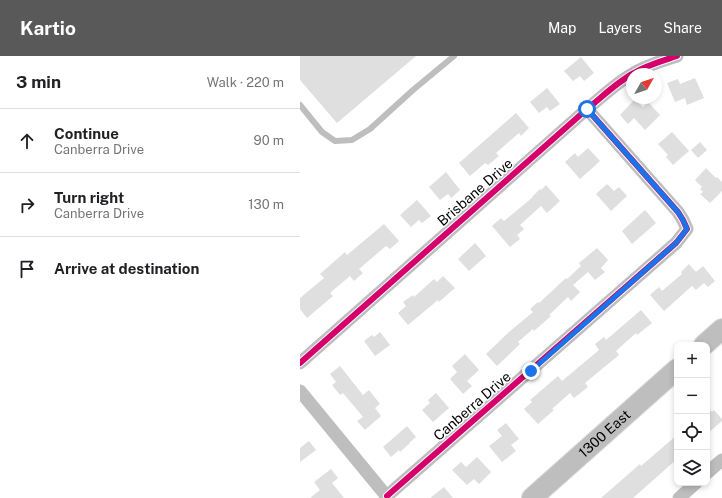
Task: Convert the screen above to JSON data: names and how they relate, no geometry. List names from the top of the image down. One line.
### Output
{"streets":{"main road":["1300 East"],"street":["Brisbane Drive","Canberra Drive"]},"crossings":[["Brisbane Drive","Canberra Drive"]],"north":"top right","page":{"header":"Kartio","nav":["Map","Layers","Share"],"heading":["3 min","Walk · 220 m"],"list":[["Continue","Canberra Drive","90 m"],["Turn right","Canberra Drive","130 m"],"Arrive at destination"],"map_buttons":["+","−"]}}
